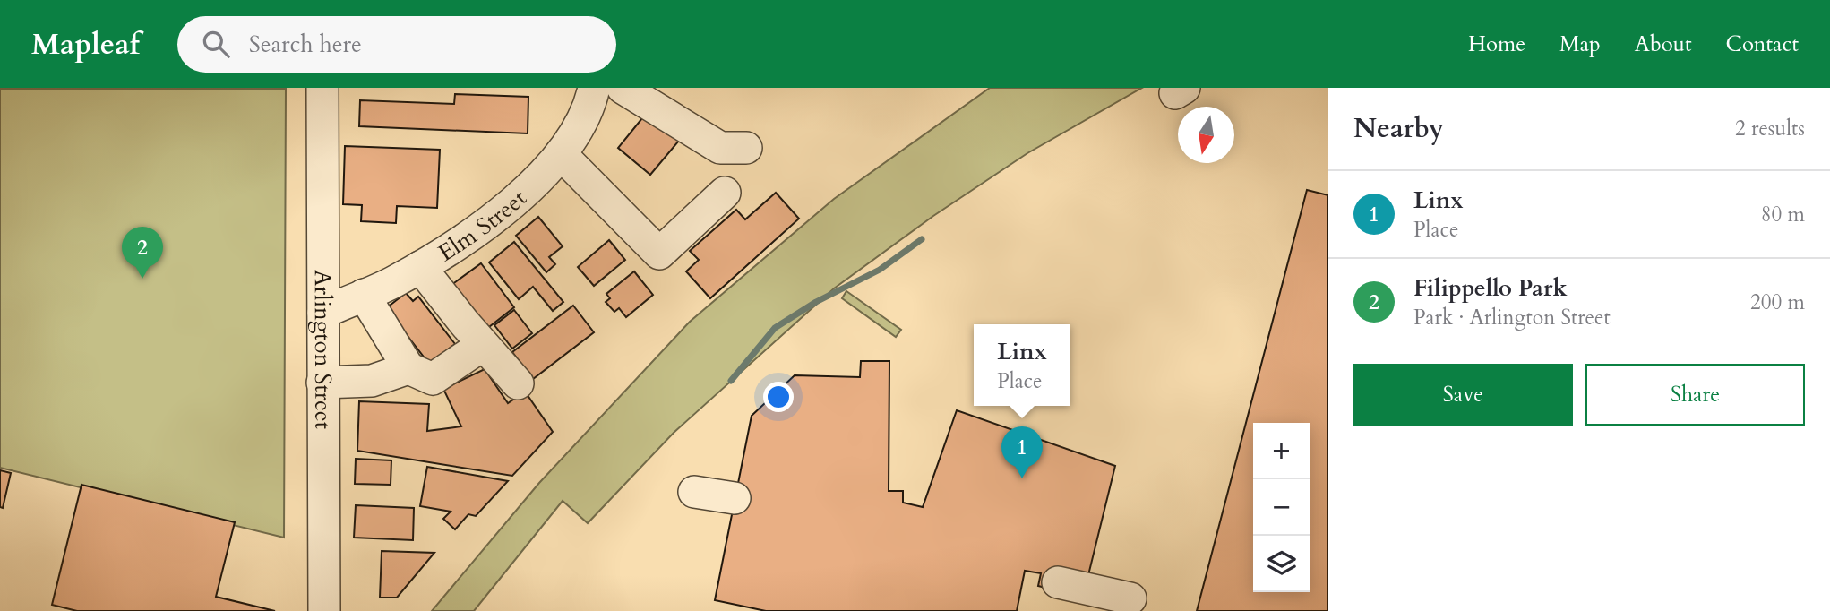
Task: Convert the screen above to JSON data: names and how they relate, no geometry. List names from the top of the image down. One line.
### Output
{"streets":{"street":["Elm Street","Arlington Street"]},"crossings":[["Elm Street","Arlington Street"]],"north":"bottom","page":{"header":"Mapleaf","search":"Search here","nav":["Home","Map","About","Contact"],"heading":["Nearby","2 results"],"list":[{"mark":"1","name":"Linx","note":"Place","value":"80 m"},{"mark":"2","name":"Filippello Park","note":"Park · Arlington Street","value":"200 m"}],"pins":["2","1"],"popup":["Linx","Place"],"buttons":["Save","Share"],"map_buttons":["+","−"]}}
